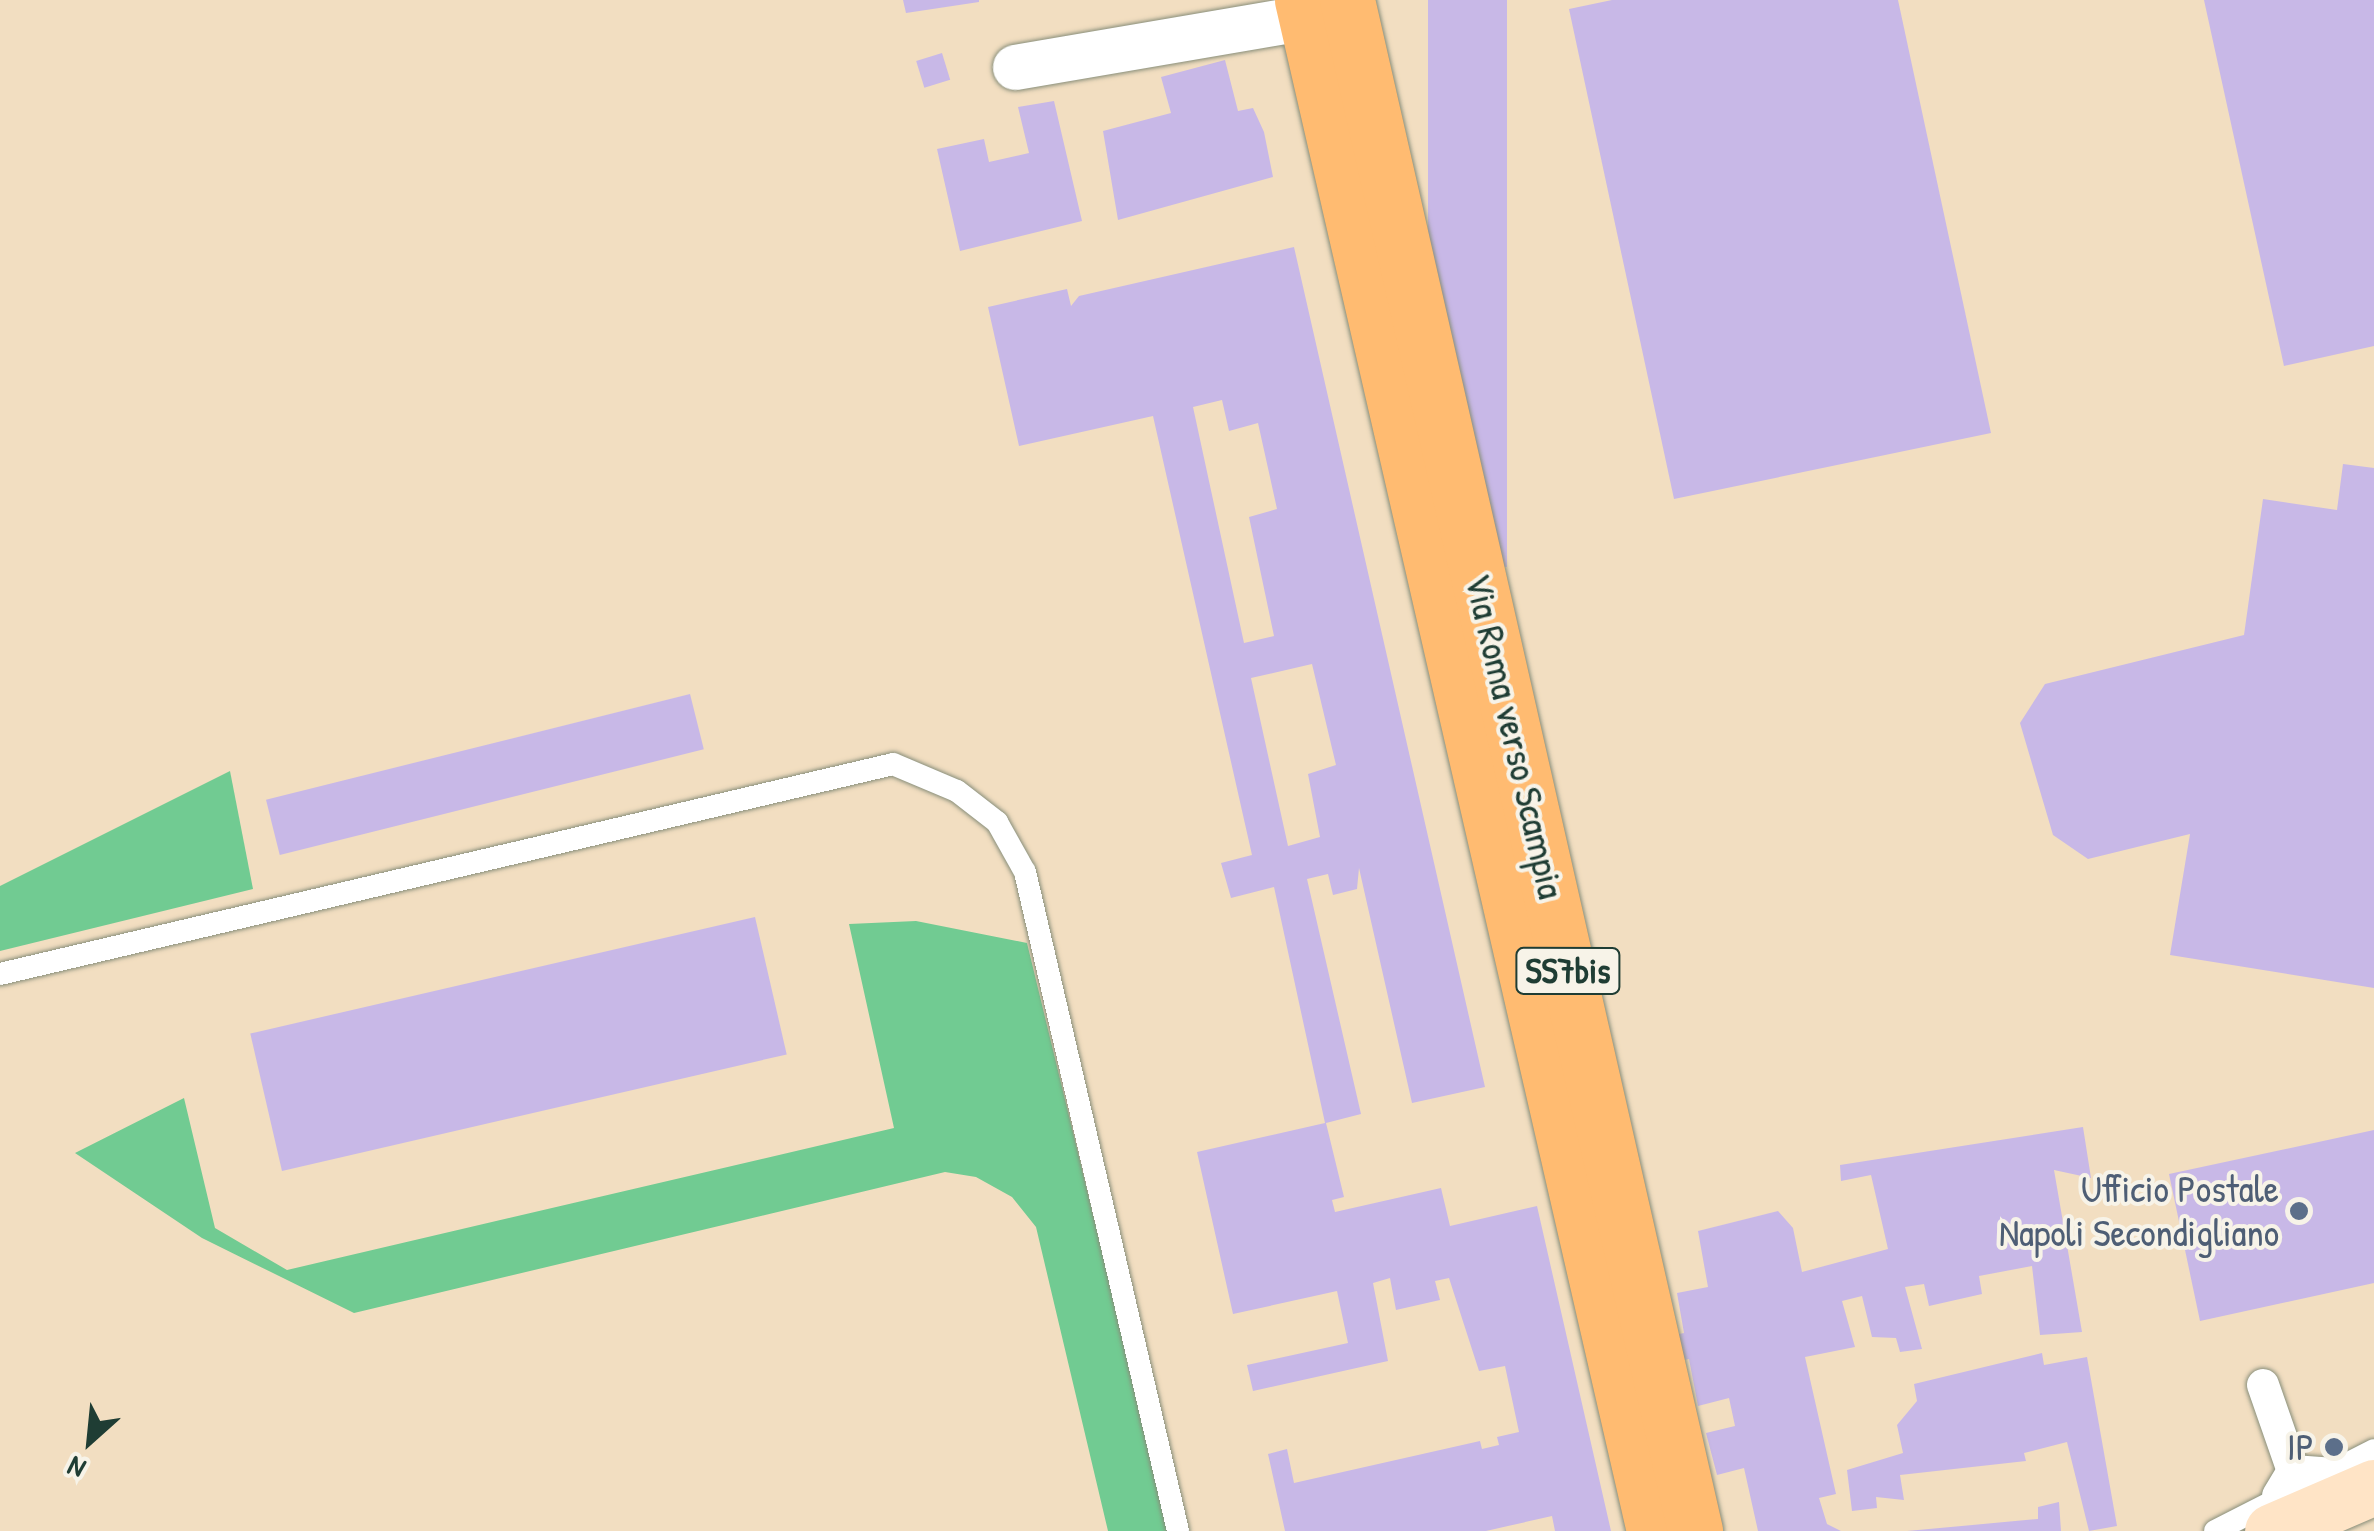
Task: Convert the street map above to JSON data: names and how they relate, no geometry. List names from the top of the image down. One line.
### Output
{"streets":{"main road":["Via Roma verso Scampia","SS7bis"]},"places":["Ufficio Postale Napoli Secondigliano","IP"],"north":"bottom left"}
